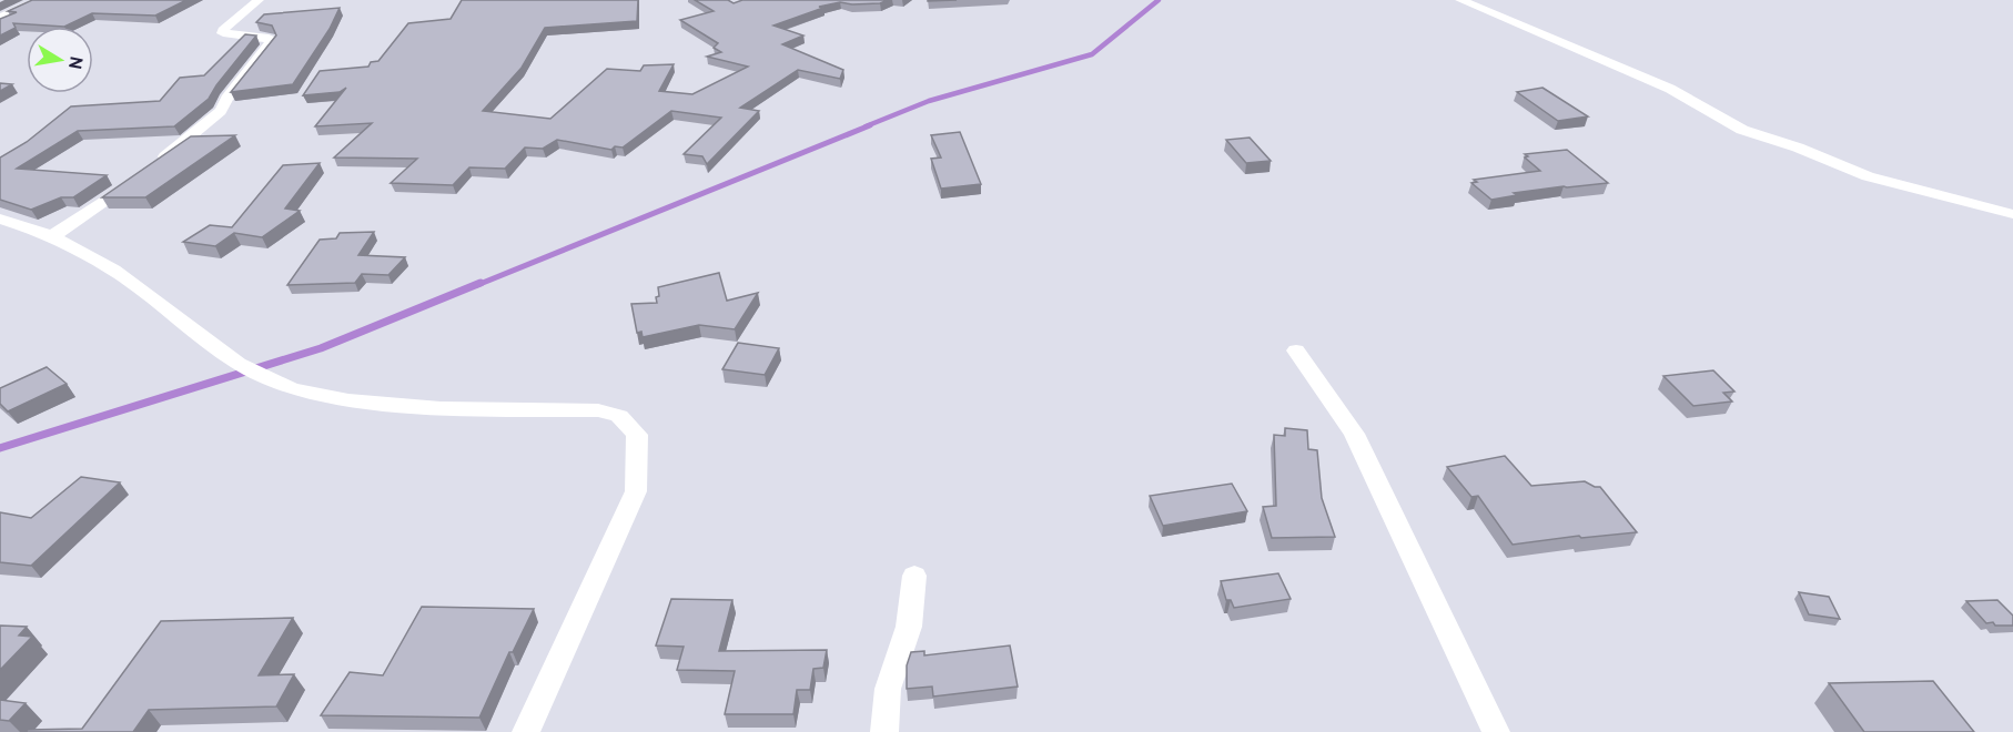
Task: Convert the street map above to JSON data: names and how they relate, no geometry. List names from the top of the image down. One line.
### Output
{"north":"right"}
